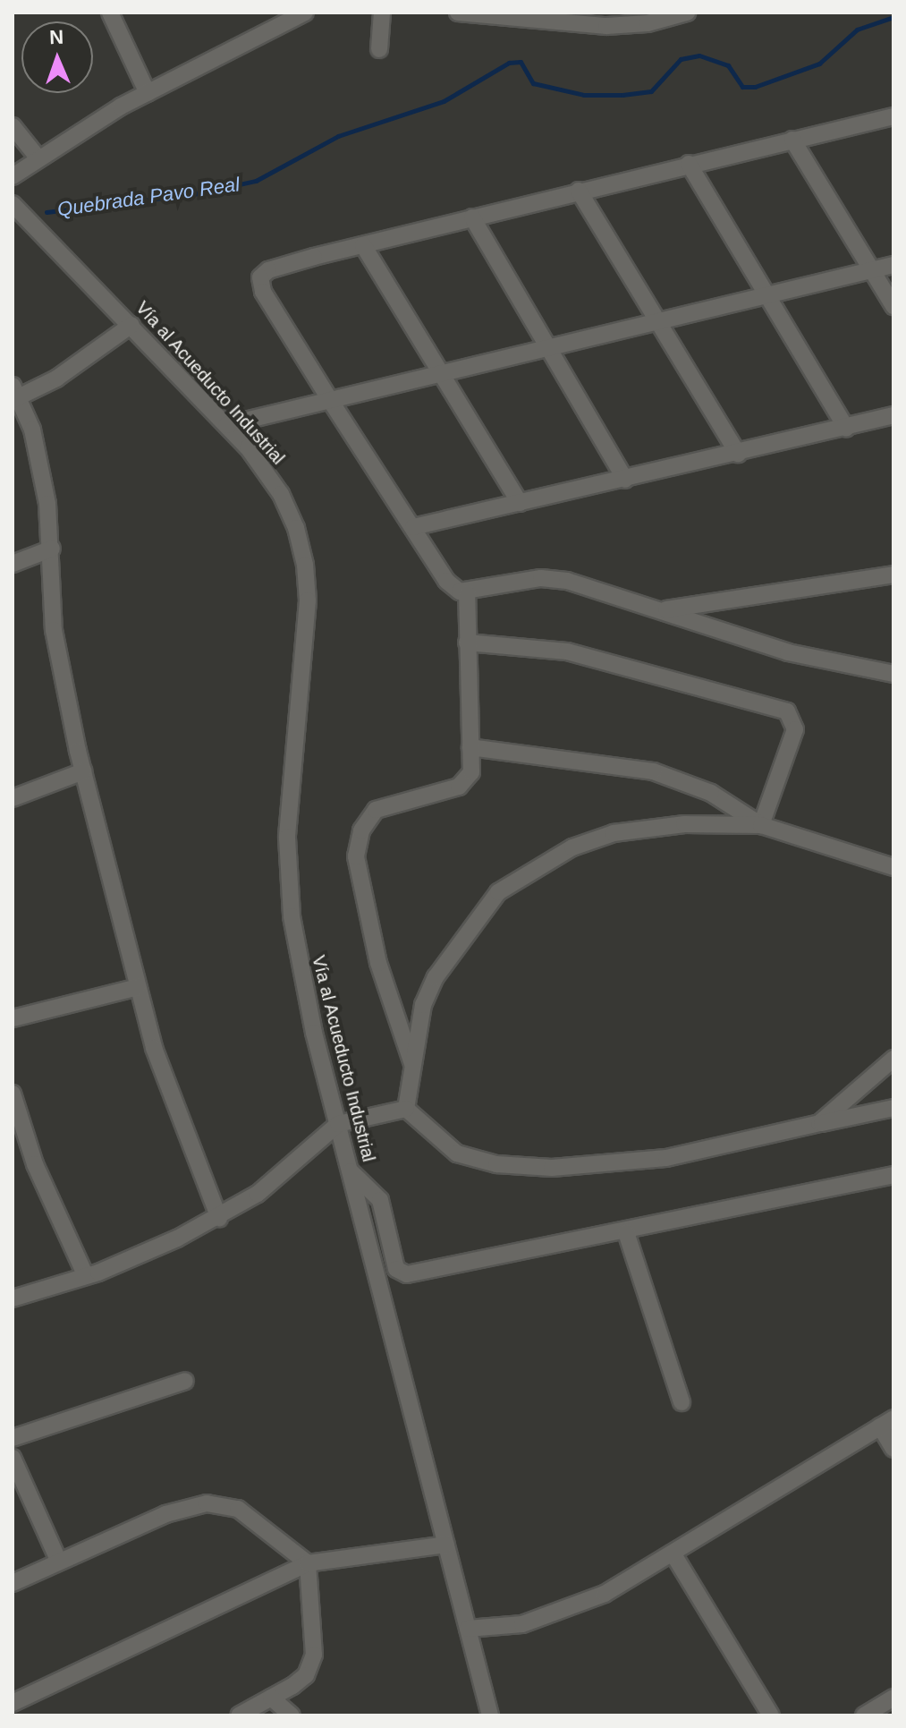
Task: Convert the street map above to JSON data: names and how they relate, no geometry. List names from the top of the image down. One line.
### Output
{"streets":{"street":["Vía al Acueducto Industrial"]},"water":["Quebrada Pavo Real"],"north":"top"}
